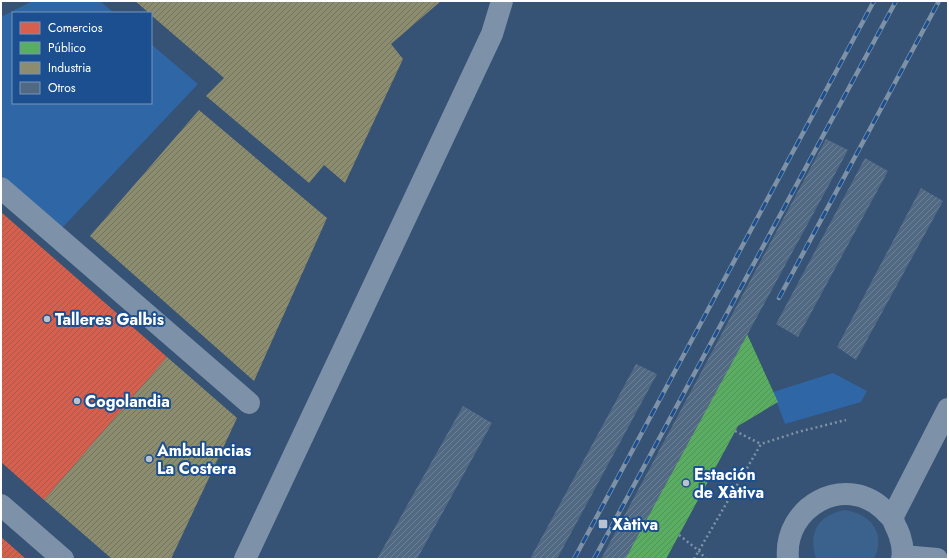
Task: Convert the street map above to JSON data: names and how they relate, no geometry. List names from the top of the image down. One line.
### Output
{"places":{"other":["Talleres Galbis","Cogolandia","Ambulancias La Costera","Estación de Xàtiva"],"transit":["Xàtiva"]},"legend":["Comercios","Público","Industria","Otros"]}
